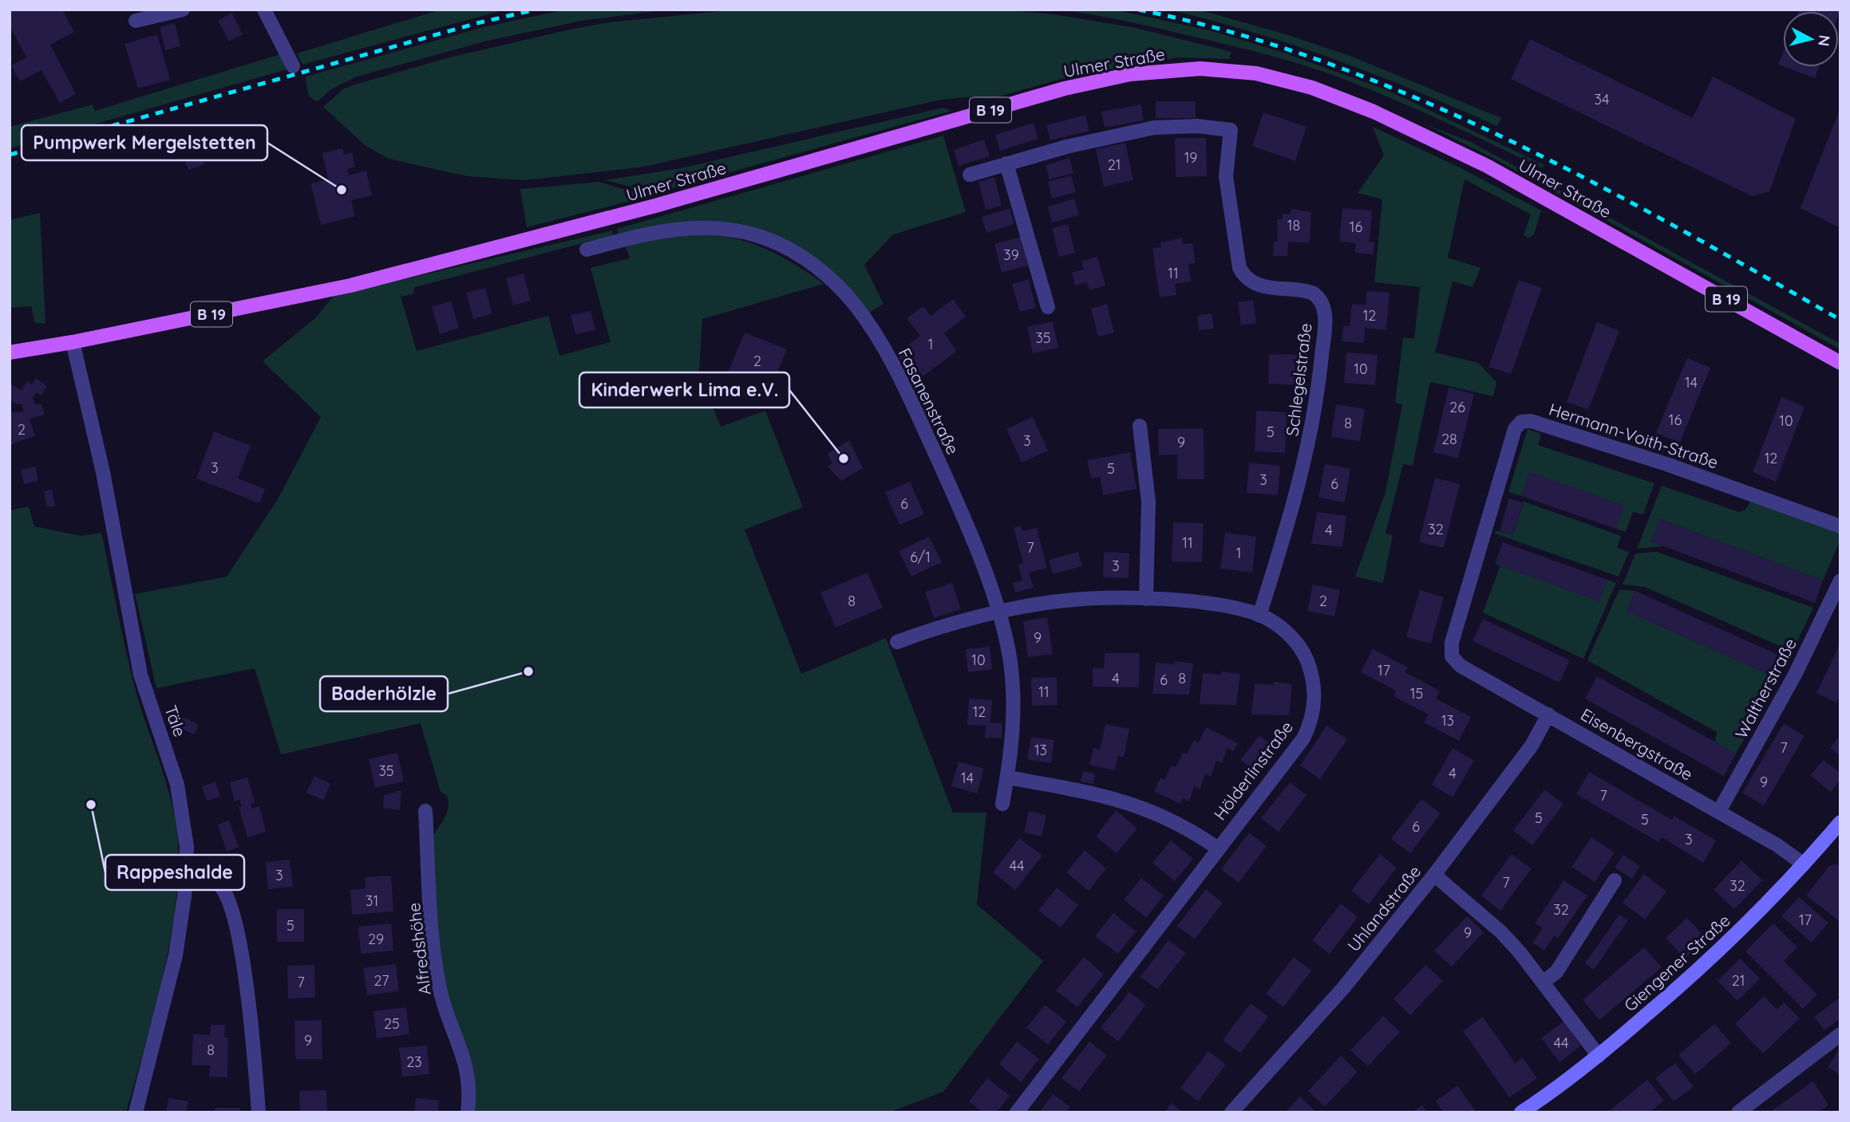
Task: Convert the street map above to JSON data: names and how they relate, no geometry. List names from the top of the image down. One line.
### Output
{"streets":{"main road":["Ulmer Straße","B 19","Giengener Straße"],"street":["Schlegelstraße","Fasanenstraße","Hermann-Voith-Straße","Waltherstraße","Täle","Eisenbergstraße","Hölderlinstraße","Uhlandstraße","Alfredshöhe"]},"crossings":[["Ulmer Straße","B 19"],["Ulmer Straße","Täle"],["B 19","Täle"],["Schlegelstraße","Hölderlinstraße"],["Fasanenstraße","Hölderlinstraße"],["Hermann-Voith-Straße","Eisenbergstraße"],["Waltherstraße","Eisenbergstraße"],["Eisenbergstraße","Uhlandstraße"],["Eisenbergstraße","Giengener Straße"]],"places":["Pumpwerk Mergelstetten","Kinderwerk Lima e.V.","Baderhölzle","Rappeshalde"],"house_numbers":["34","19","21","18","16","39","11","12","35","1","2","10","14","26","16","10","8","2","5","28","3","9","12","3","5","3","6","6","32","4","11","7","1","6/1","3","8","2","9","10","17","4","8","6","11","15","12","13","7","13","35","4","14","9","7","5","5","6","3","44","3","7","32","31","32","17","5","9","29","27","21","7","25","9","44","8","23"],"north":"right"}
